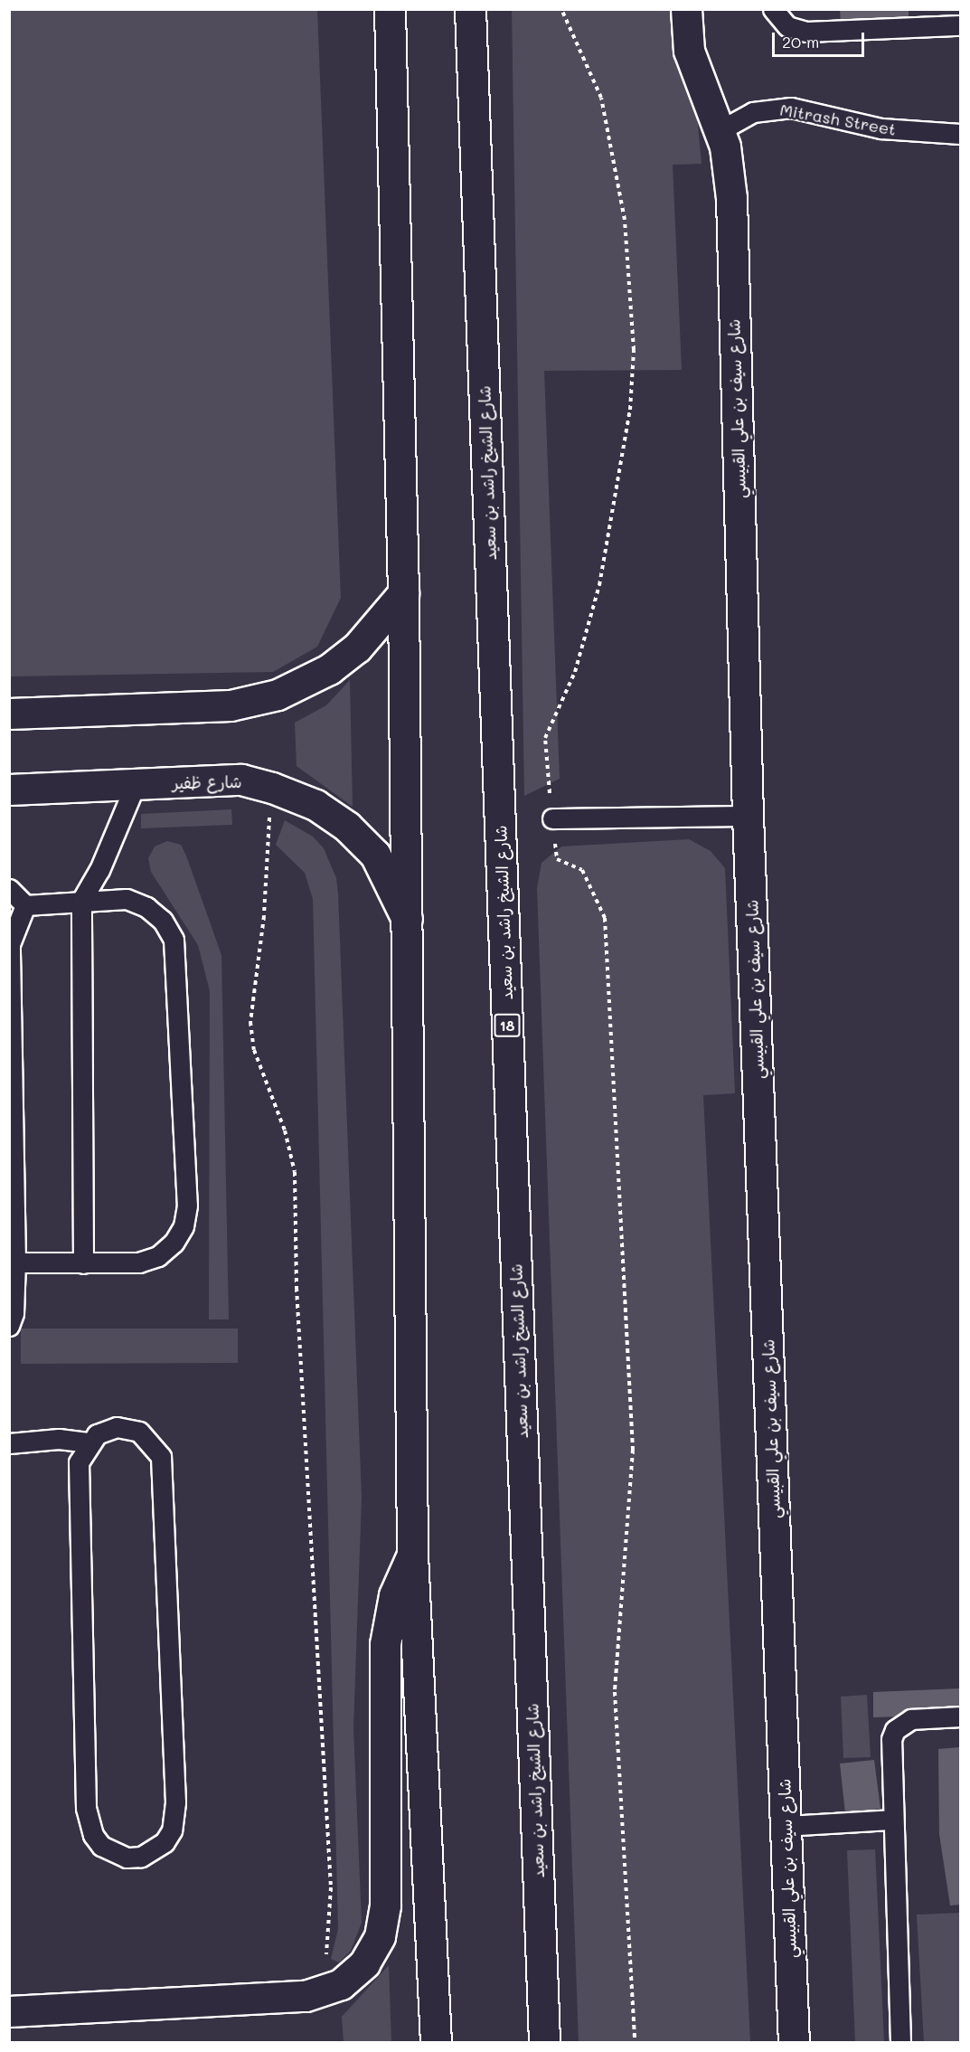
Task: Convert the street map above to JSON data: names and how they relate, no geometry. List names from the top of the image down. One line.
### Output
{"streets":{"main road":["شارع سيف بن علي القبيسي","شارع الشيخ راشد بن سعيد","شارع ظفير","18"],"lane":["Mitrash Street"]},"crossings":[["Mitrash Street","شارع سيف بن علي القبيسي"]],"scale_bar":"20 m"}
